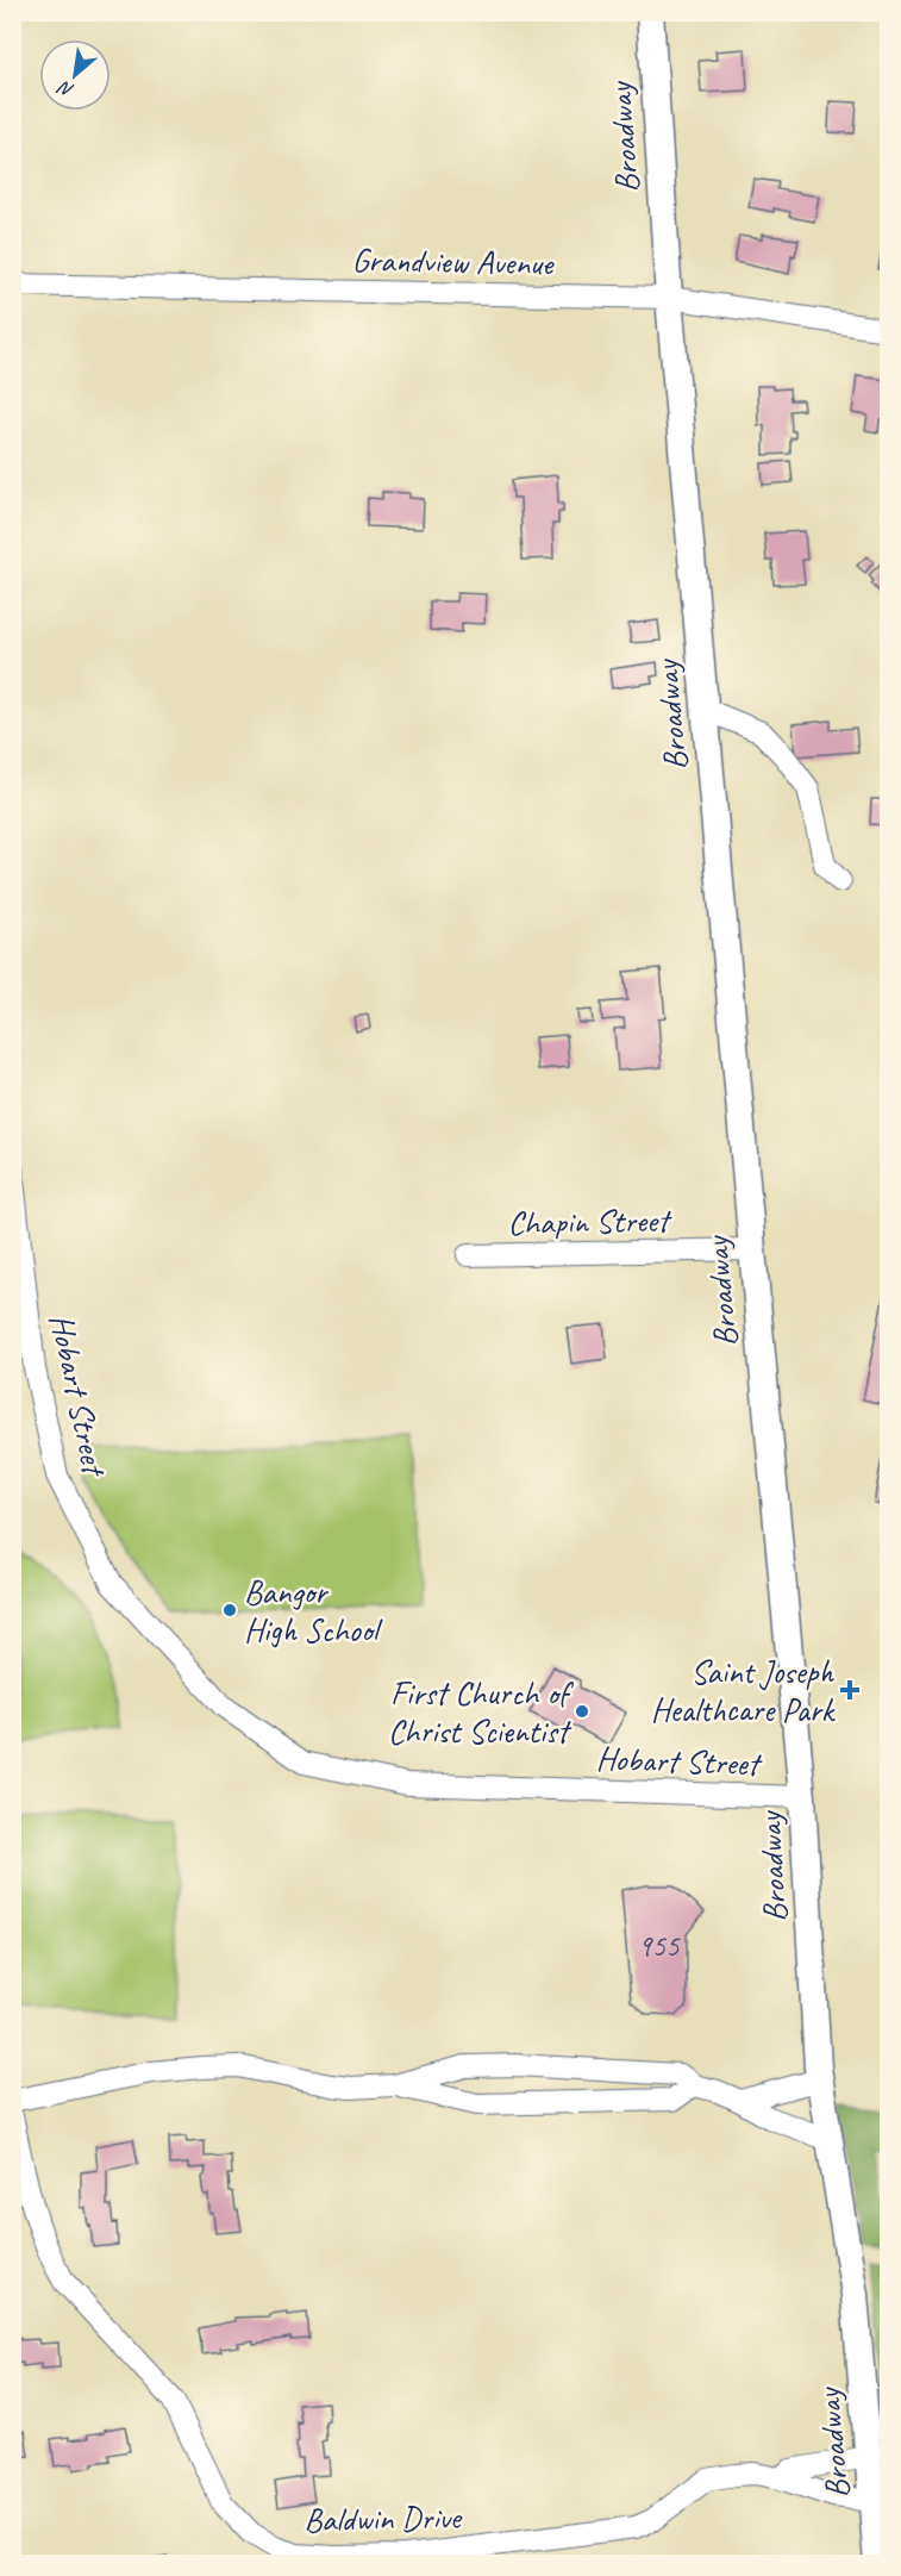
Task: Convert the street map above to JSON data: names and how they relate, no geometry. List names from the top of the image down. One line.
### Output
{"streets":{"main road":["Broadway"],"street":["Grandview Avenue","Chapin Street","Hobart Street","Baldwin Drive"]},"crossings":[["Broadway","Grandview Avenue"],["Broadway","Chapin Street"],["Broadway","Hobart Street"],["Broadway","Baldwin Drive"]],"places":{"other":["Bangor High School","First Church of Christ Scientist"],"health":["Saint Joseph Healthcare Park"]},"house_numbers":["955"],"north":"bottom left"}
